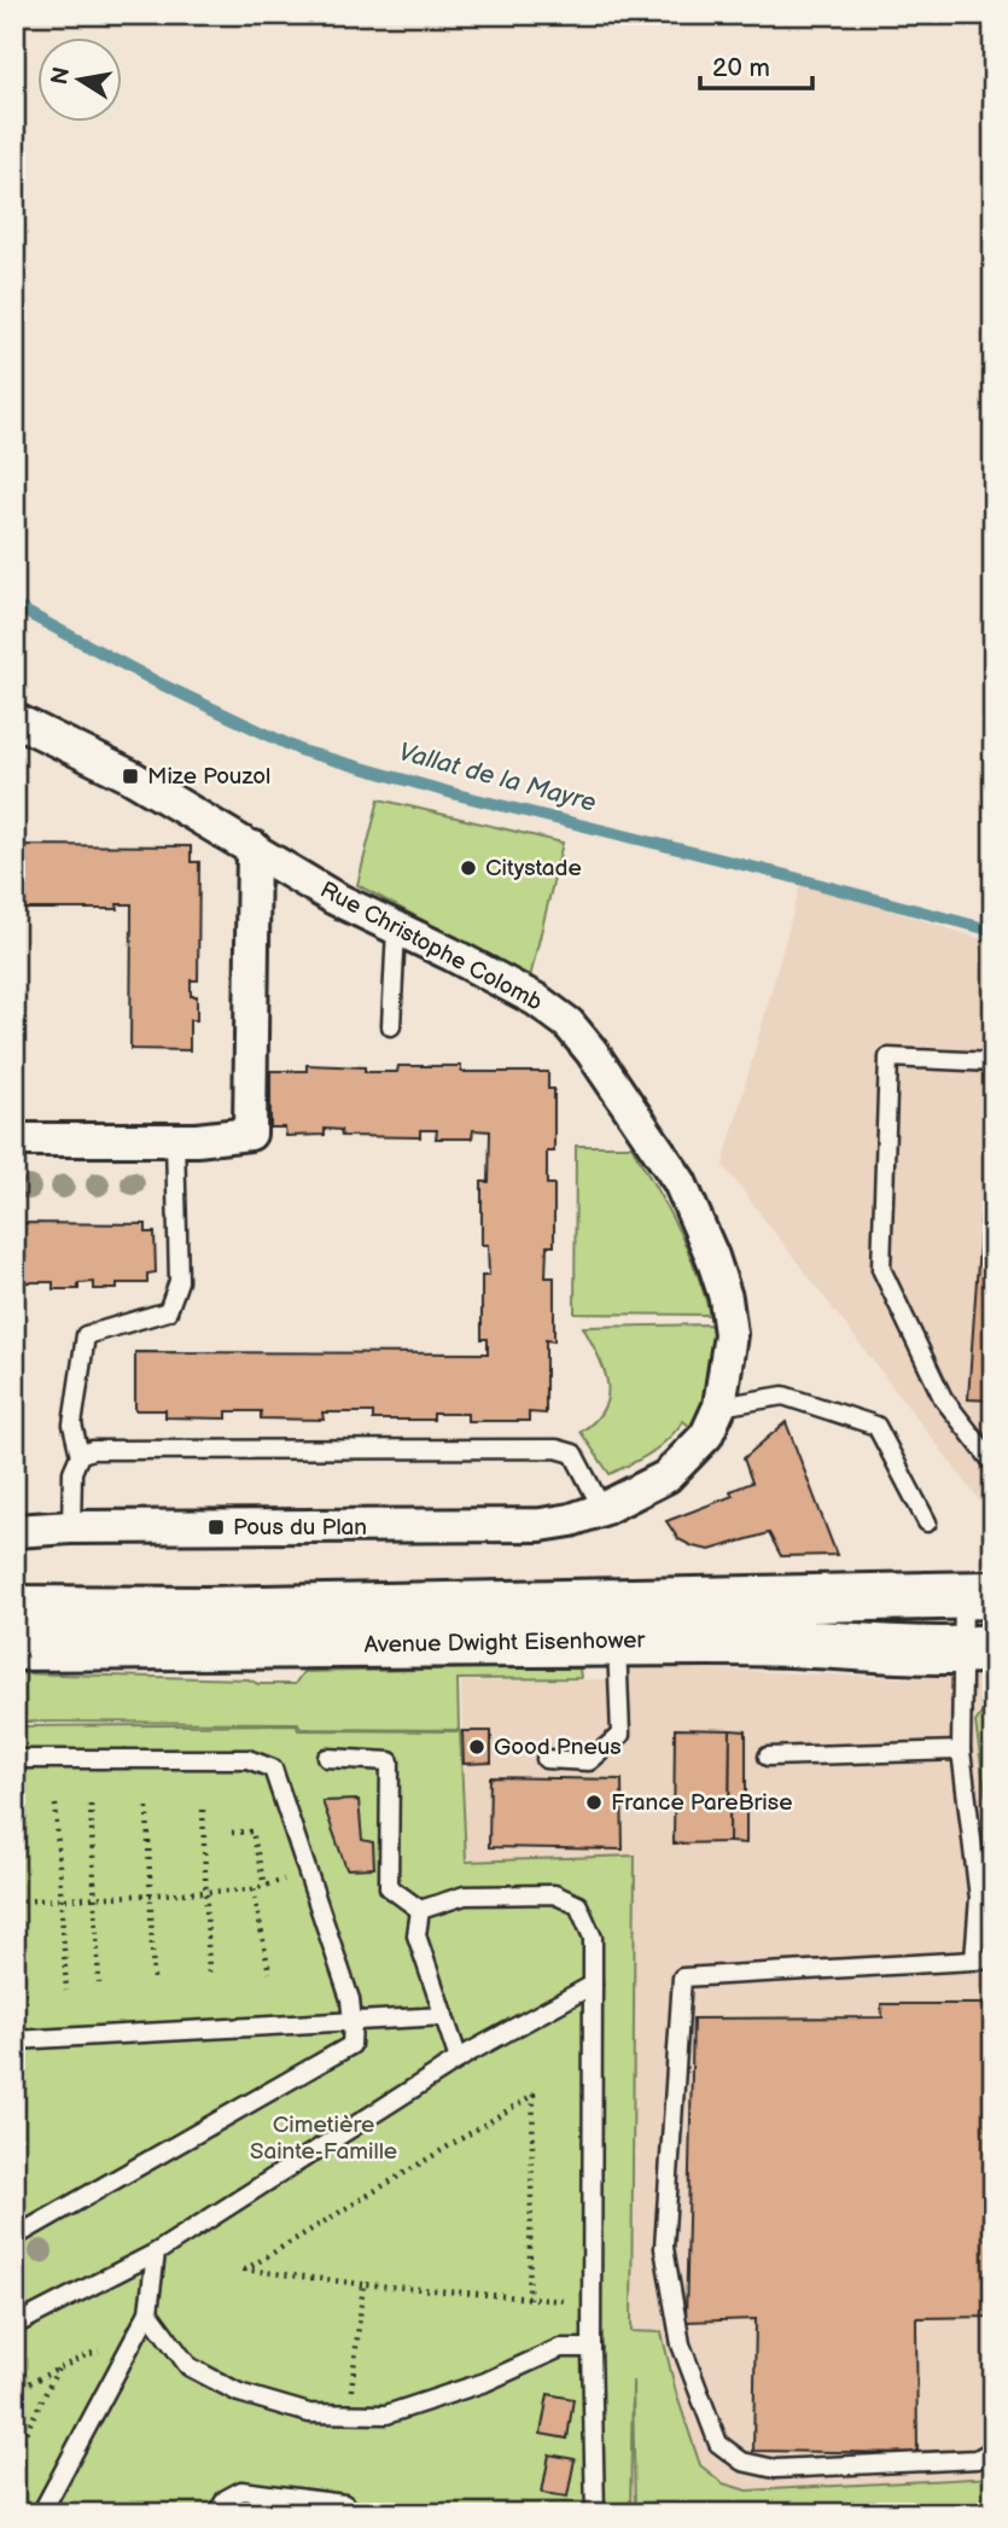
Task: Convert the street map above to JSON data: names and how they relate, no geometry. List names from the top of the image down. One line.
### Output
{"streets":{"main road":["Avenue Dwight Eisenhower"],"street":["Rue Christophe Colomb"]},"water":["Vallat de la Mayre"],"parks":["Cimetière Sainte-Famille"],"places":{"transit":["Mize Pouzol","Pous du Plan"],"other":["Citystade","Good Pneus","France PareBrise"]},"scale_bar":"20 m","north":"left"}
